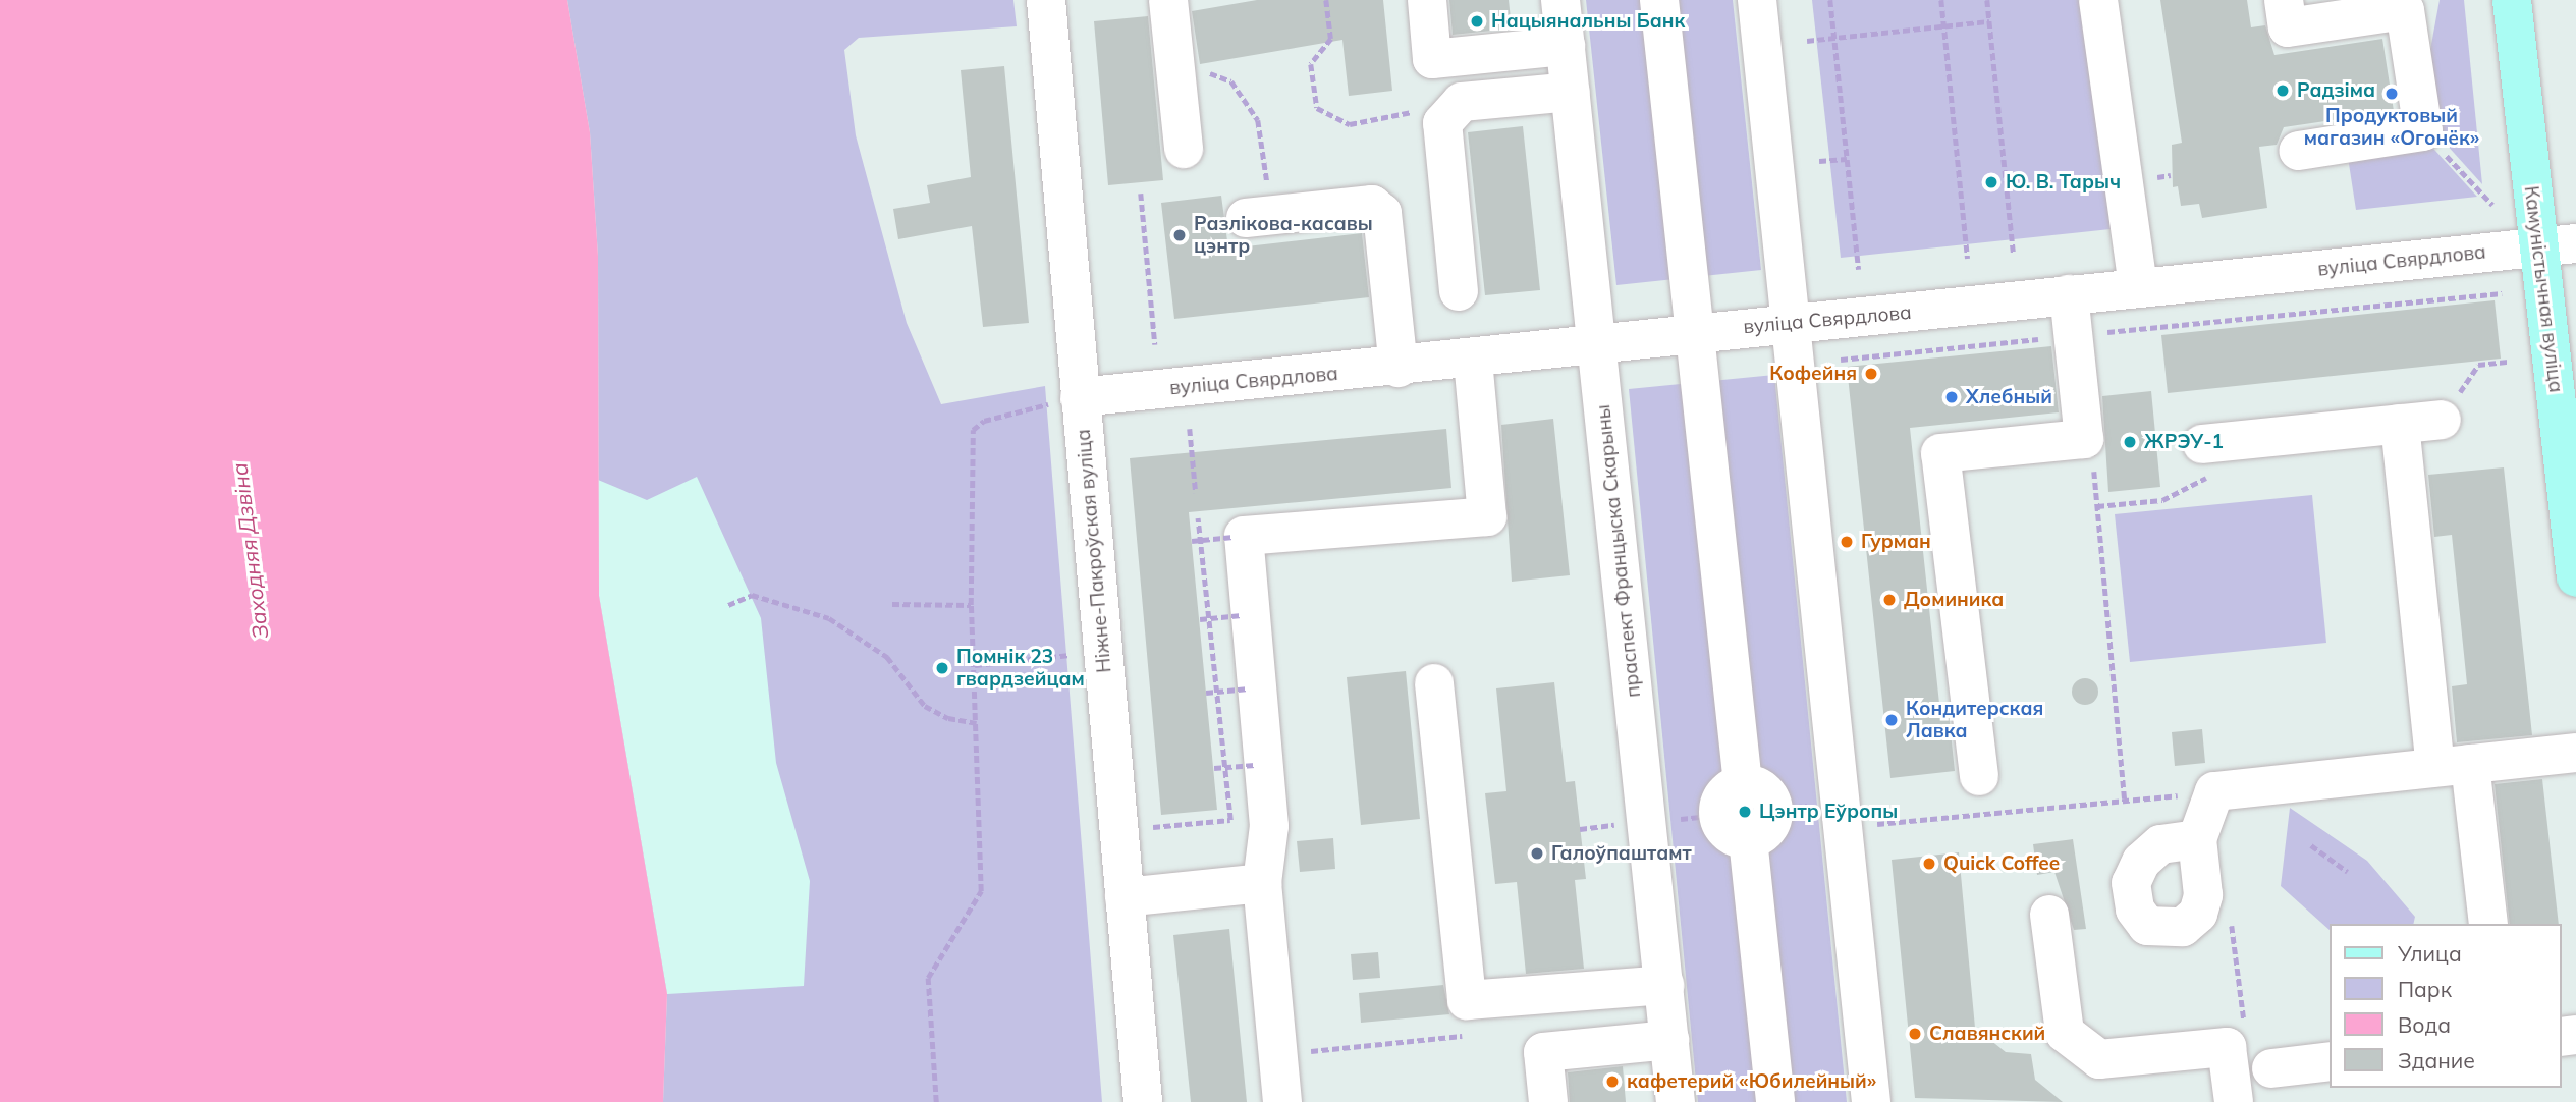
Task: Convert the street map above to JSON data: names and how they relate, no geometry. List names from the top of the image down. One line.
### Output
{"streets":{"main road":["Камуністычная вуліца"],"street":["вуліца Свярдлова","Ніжне-Пакроўская вуліца","праспект Францыска Скарыны"]},"crossings":[["вуліца Свярдлова","Камуністычная вуліца"],["вуліца Свярдлова","Ніжне-Пакроўская вуліца"],["вуліца Свярдлова","праспект Францыска Скарыны"]],"water":["Заходняя Дзвіна"],"places":["Нацыянальны Банк","Радзіма","Продуктовый магазин «Огонёк»","Ю. В. Тарыч","Разлікова-касавы цэнтр","Кофейня","Хлебный","ЖРЭУ-1","Гурман","Доминика","Помнік 23 гвардзейцам","Кондитерская Лавка","Цэнтр Еўропы","Галоўпаштамт","Quick Coffee","Славянский","кафетерий «Юбилейный»"],"legend":["Улица","Парк","Вода","Здание"]}
